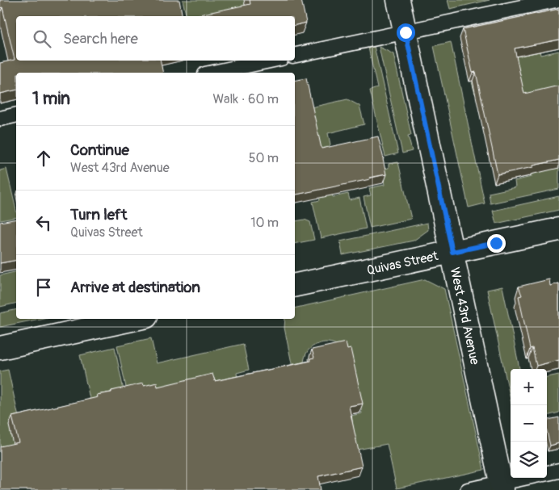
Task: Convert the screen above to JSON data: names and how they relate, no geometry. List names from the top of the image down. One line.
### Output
{"streets":{"street":["Quivas Street","West 43rd Avenue"]},"crossings":[["Quivas Street","West 43rd Avenue"]],"page":{"search":"Search here","heading":["1 min","Walk · 60 m"],"list":[["Continue","West 43rd Avenue","50 m"],["Turn left","Quivas Street","10 m"],"Arrive at destination"],"map_buttons":["+","−"]}}
